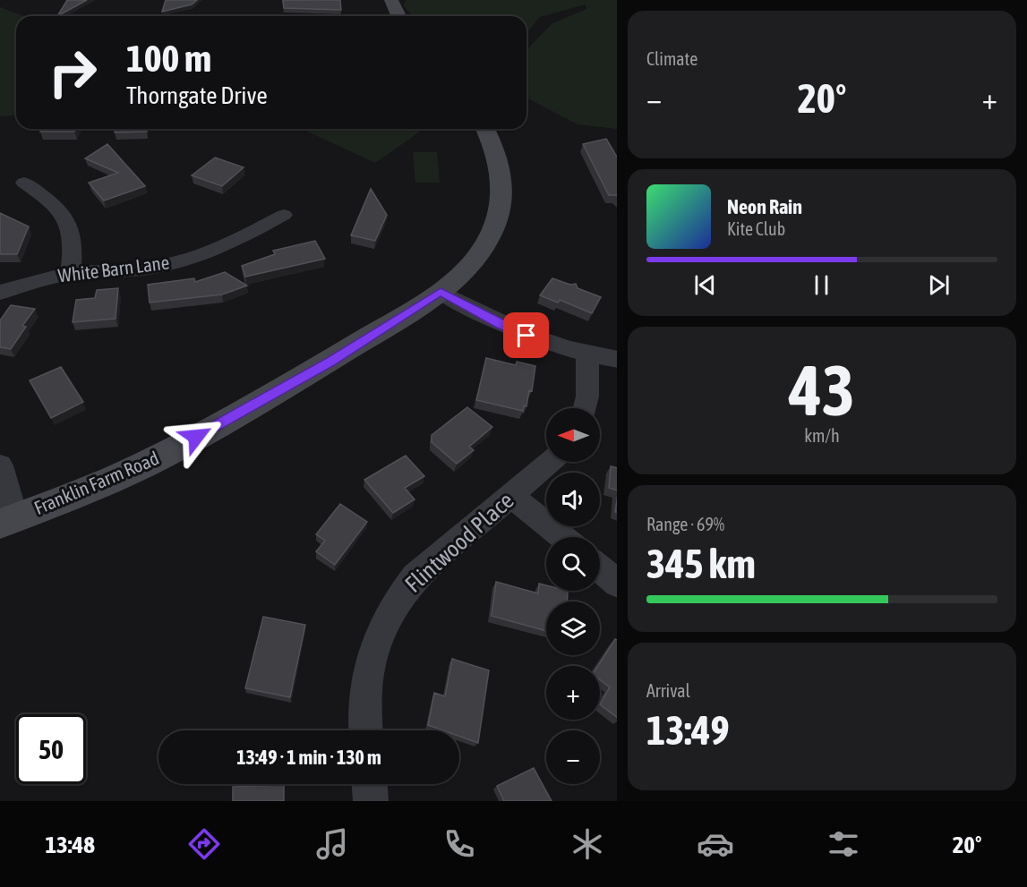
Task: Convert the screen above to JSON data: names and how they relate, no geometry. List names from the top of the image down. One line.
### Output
{"streets":{"main road":["Franklin Farm Road"],"street":["White Barn Lane","Flintwood Place"]},"north":"left","page":{"tile":["Climate",["43","km/h"],["Range · 69%","345 km"],["Arrival","13:49"]],"turn":["100 m","Thorngate Drive"],"heat":["−","20°","+"],"song":["Neon Rain","Kite Club"],"map_buttons":["+","−"],"limit":"50","trip":"13:49 · 1 min · 130 m","tabs":["13:48","20°"]}}
